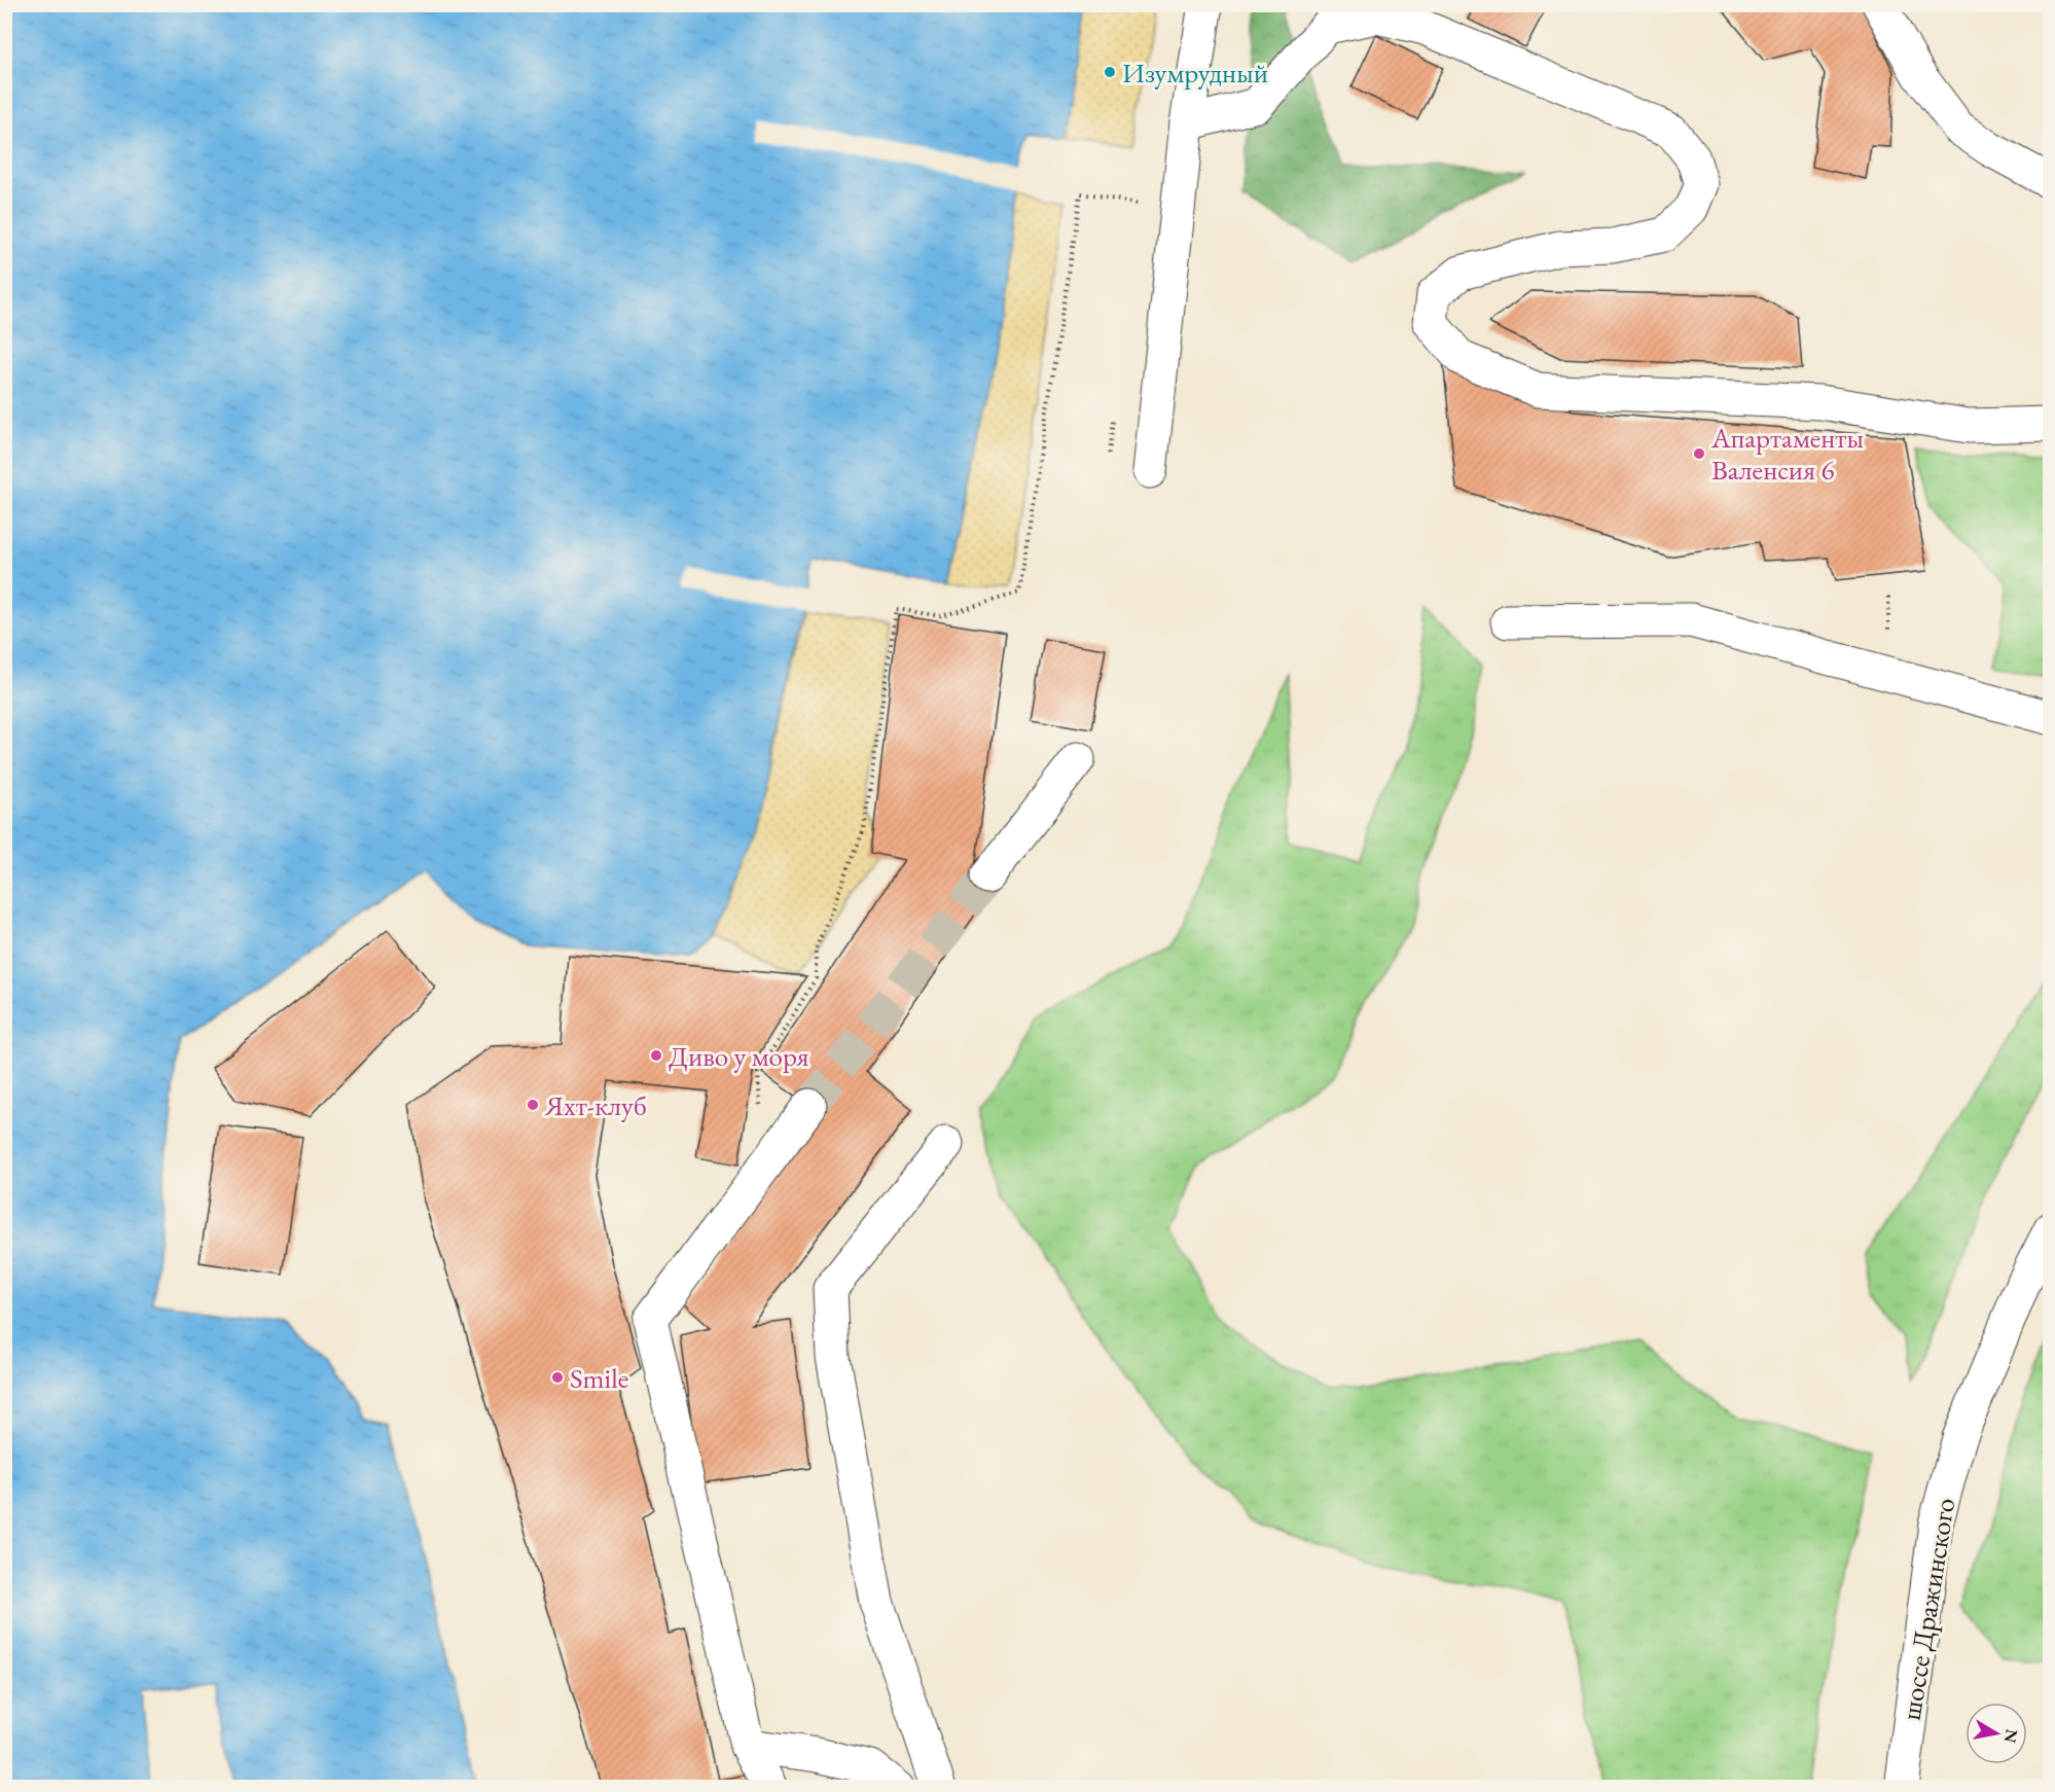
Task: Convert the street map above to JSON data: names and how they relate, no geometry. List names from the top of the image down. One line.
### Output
{"streets":{"main road":["шоссе Дражинского"]},"places":["Изумрудный","Апартаменты Валенсия 6","Диво у моря","Яхт-клуб","Smile"],"north":"right"}
